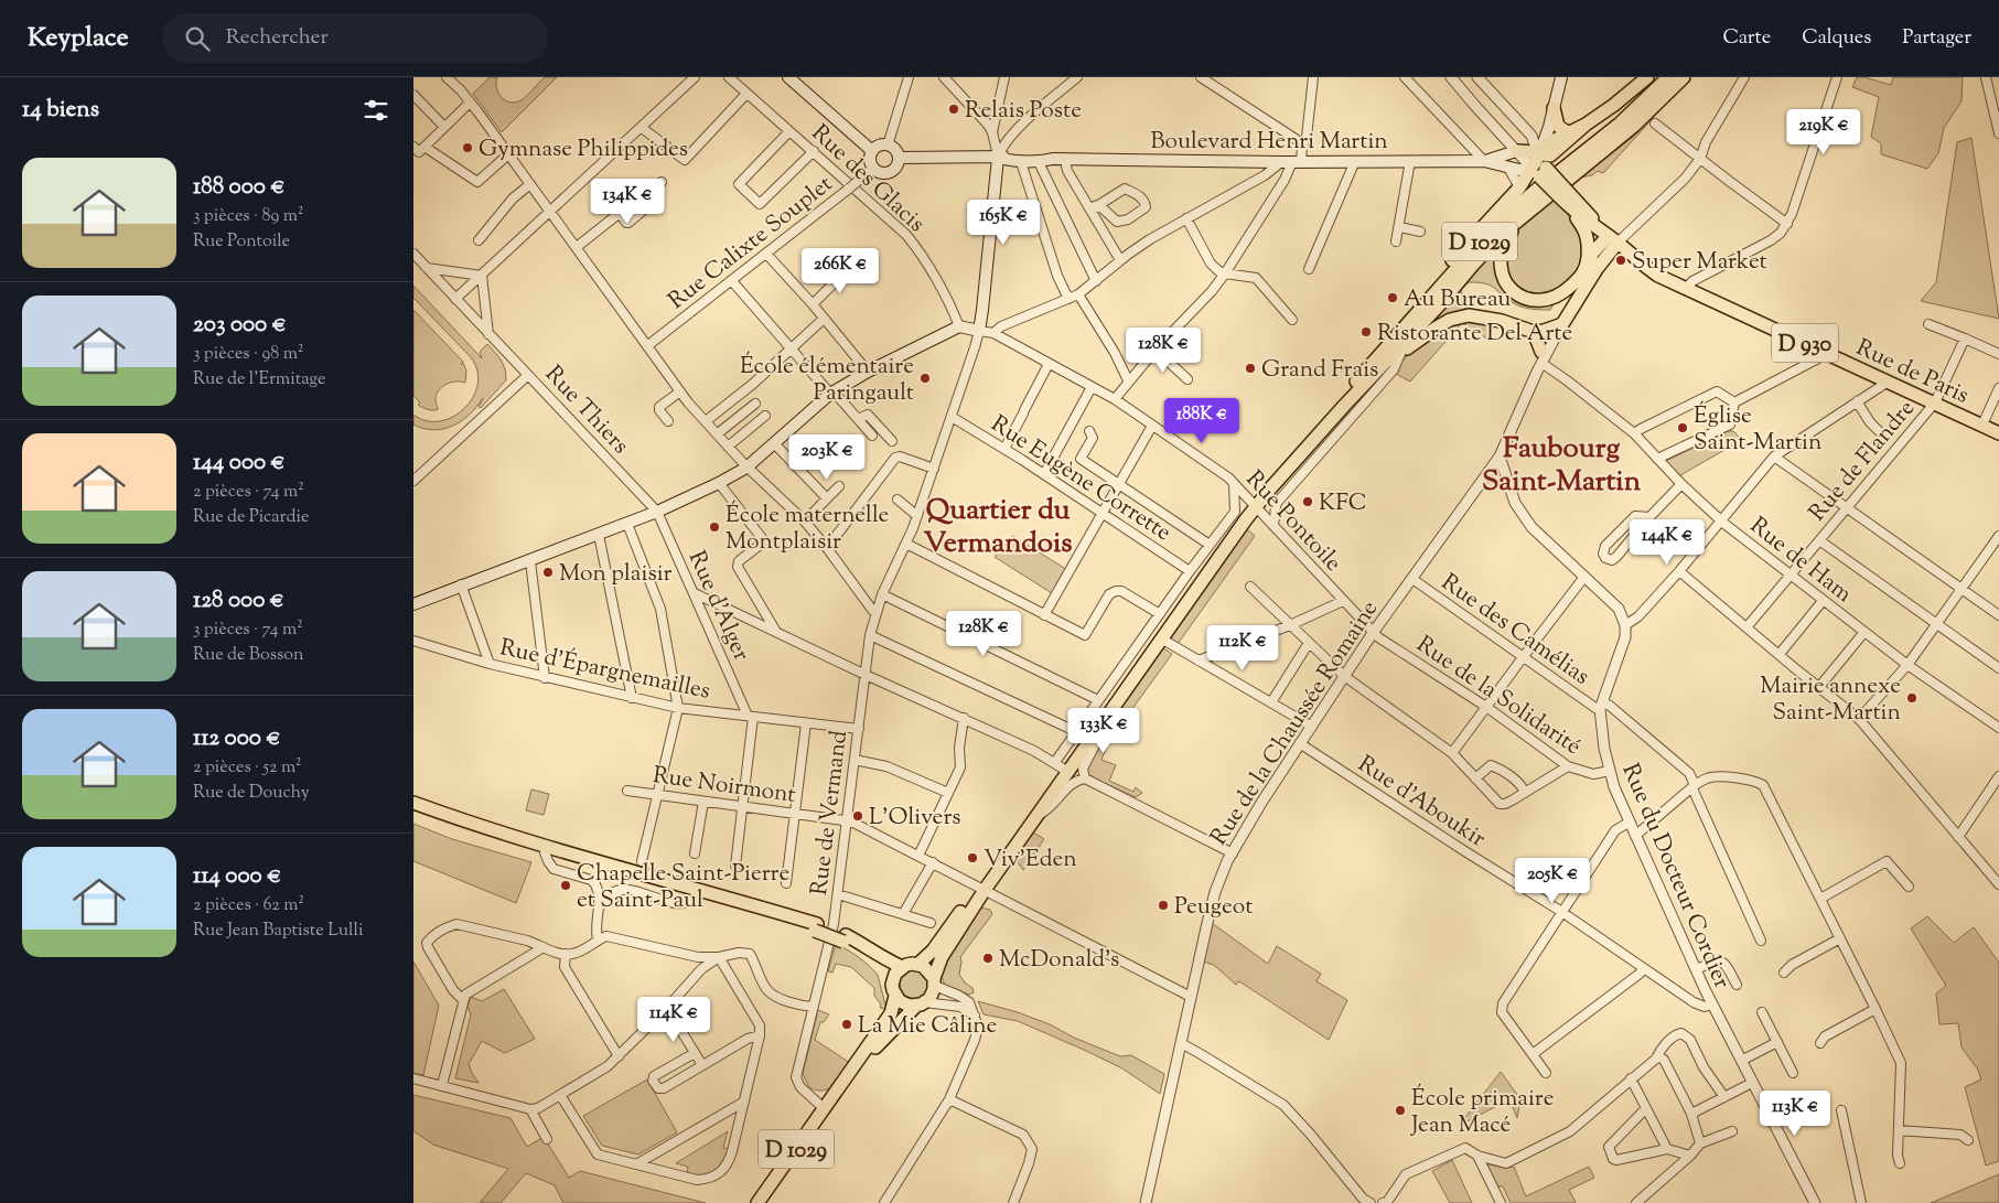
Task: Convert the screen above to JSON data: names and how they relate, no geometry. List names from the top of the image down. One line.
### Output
{"streets":{"main road":["Boulevard Henri Martin","D 1029","D 930","Rue de Paris","Rue de la Chaussée Romaine"],"street":["Rue des Glacis","Rue Calixte Souplet","Rue Thiers","Rue de Flandre","Rue Eugène Corrette","Rue Pontoile","Rue de Ham","Rue d'Alger","Rue des Camélias","Rue d'Épargnemailles","Rue de la Solidarité","Rue Noirmont","Rue d'Aboukir","Rue de Vermand","Rue du Docteur Cordier"]},"crossings":[["Boulevard Henri Martin","Rue Calixte Souplet"],["Boulevard Henri Martin","D 930"],["D 1029","Rue Pontoile"],["D 1029","Rue de Vermand"],["D 930","Rue de Paris"],["Rue de Paris","Rue de Flandre"],["Rue de Paris","Rue de la Chaussée Romaine"],["Rue Thiers","Rue d'Alger"],["Rue de Flandre","Rue de Ham"],["Rue Eugène Corrette","Rue de Vermand"],["Rue Pontoile","Rue de la Solidarité"],["Rue Pontoile","Rue de la Chaussée Romaine"],["Rue Pontoile","Rue de Vermand"],["Rue de Ham","Rue de la Chaussée Romaine"],["Rue d'Alger","Rue d'Épargnemailles"],["Rue des Camélias","Rue de la Chaussée Romaine"],["Rue des Camélias","Rue du Docteur Cordier"],["Rue d'Épargnemailles","Rue de Vermand"],["Rue de la Solidarité","Rue de la Chaussée Romaine"],["Rue de la Solidarité","Rue du Docteur Cordier"],["Rue de la Chaussée Romaine","Rue Noirmont"],["Rue de la Chaussée Romaine","Rue d'Aboukir"],["Rue Noirmont","Rue de Vermand"],["Rue d'Aboukir","Rue du Docteur Cordier"]],"districts":["Faubourg Saint-Martin","Quartier du Vermandois"],"places":["Relais Poste","Gymnase Philippides","Super Market","Au Bureau","Ristorante Del Arte","Grand Frais","École élémentaire Paringault","Église Saint-Martin","KFC","École maternelle Montplaisir","Mon plaisir","Mairie annexe Saint-Martin","L'Olivers","Viv'Eden","Chapelle Saint-Pierre et Saint-Paul","Peugeot","McDonald's","La Mie Câline","École primaire Jean Macé"],"page":{"header":"Keyplace","search":"Rechercher","nav":["Carte","Calques","Partager"],"heading":"14 biens","price":["219K €","134K €","165K €","266K €","128K €","188K €","203K €","144K €","128K €","112K €","133K €","205K €","114K €","113K €"],"list":[{"name":"188 000 €","note":"3 pièces · 89 m² · Rue Pontoile"},{"name":"203 000 €","note":"3 pièces · 98 m² · Rue de l'Ermitage"},{"name":"144 000 €","note":"2 pièces · 74 m² · Rue de Picardie"},{"name":"128 000 €","note":"3 pièces · 74 m² · Rue de Bosson"},{"name":"112 000 €","note":"2 pièces · 52 m² · Rue de Douchy"},{"name":"114 000 €","note":"2 pièces · 62 m² · Rue Jean Baptiste Lulli"}]}}
